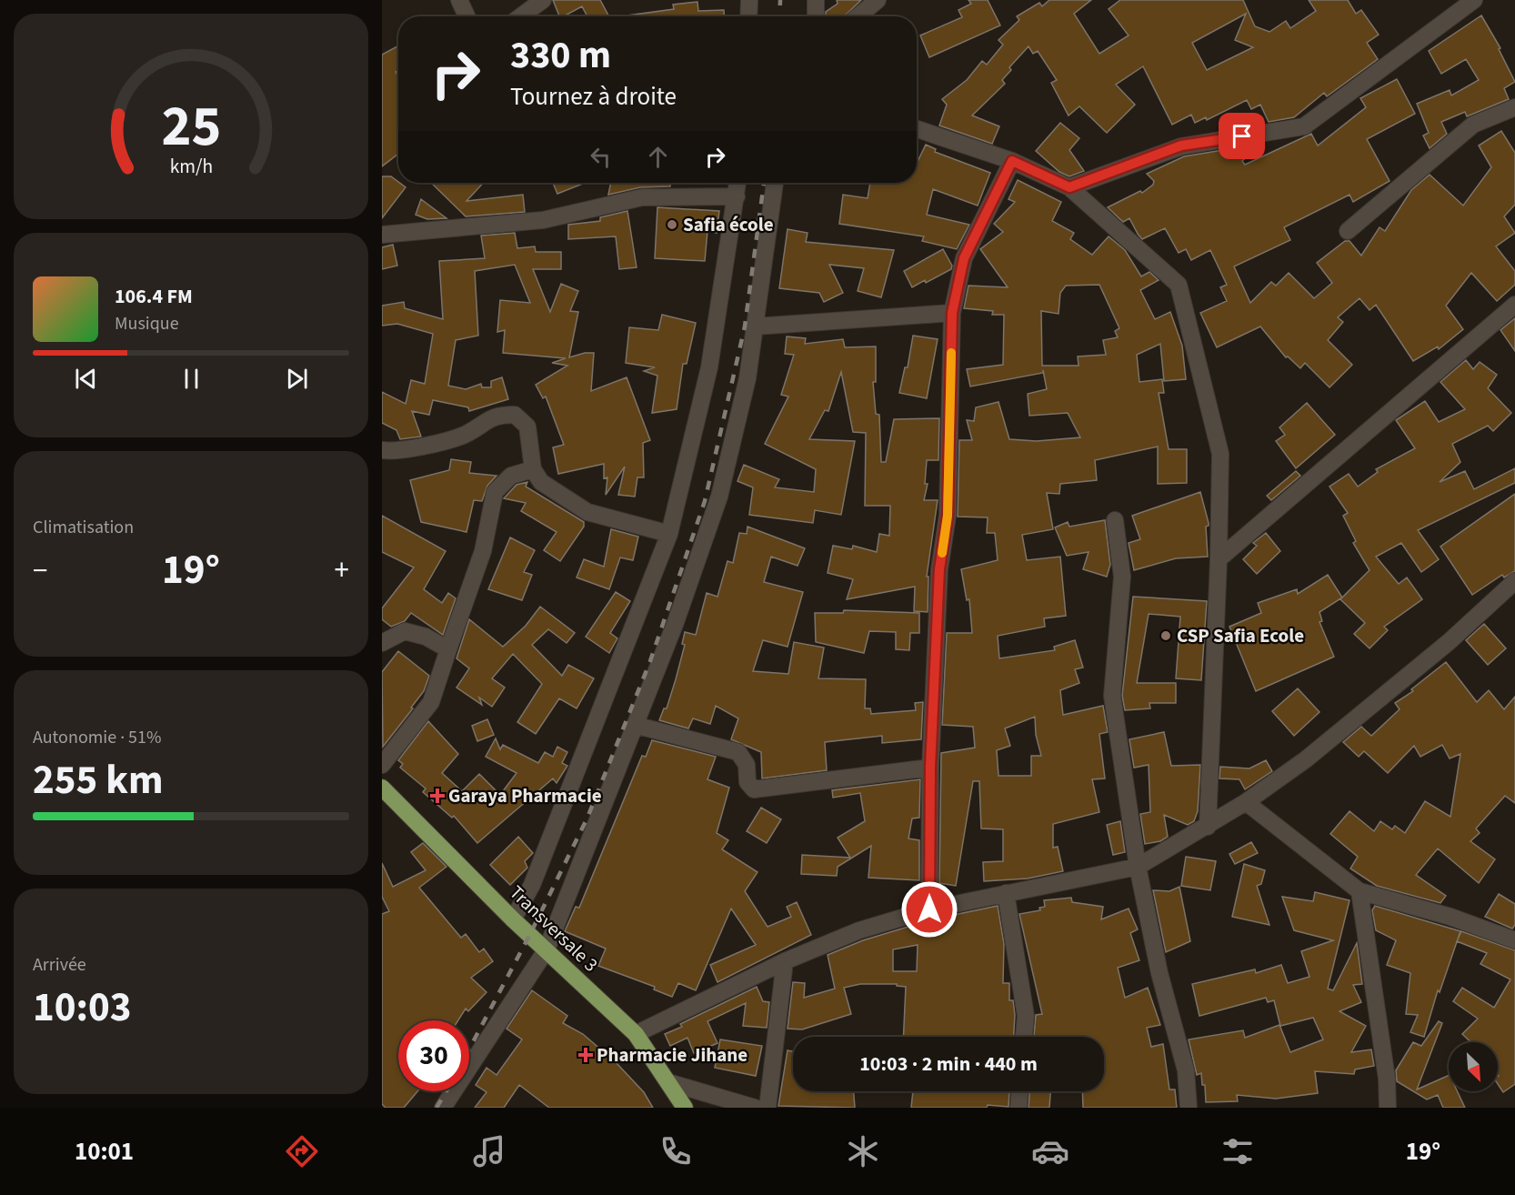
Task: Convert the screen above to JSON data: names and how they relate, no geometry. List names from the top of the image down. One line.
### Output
{"streets":{"main road":["Transversale 3"]},"places":{"other":["Safia école","CSP Safia Ecole"],"health":["Garaya Pharmacie","Pharmacie Jihane"]},"north":"bottom right","page":{"turn":["330 m","Tournez à droite"],"song":["106.4 FM","Musique"],"tile":["Climatisation",["Autonomie · 51%","255 km"],["Arrivée","10:03"]],"heat":["−","19°","+"],"limit":"30","trip":"10:03 · 2 min · 440 m","tabs":["10:01","19°"],"gauge":["25","km/h"]}}
